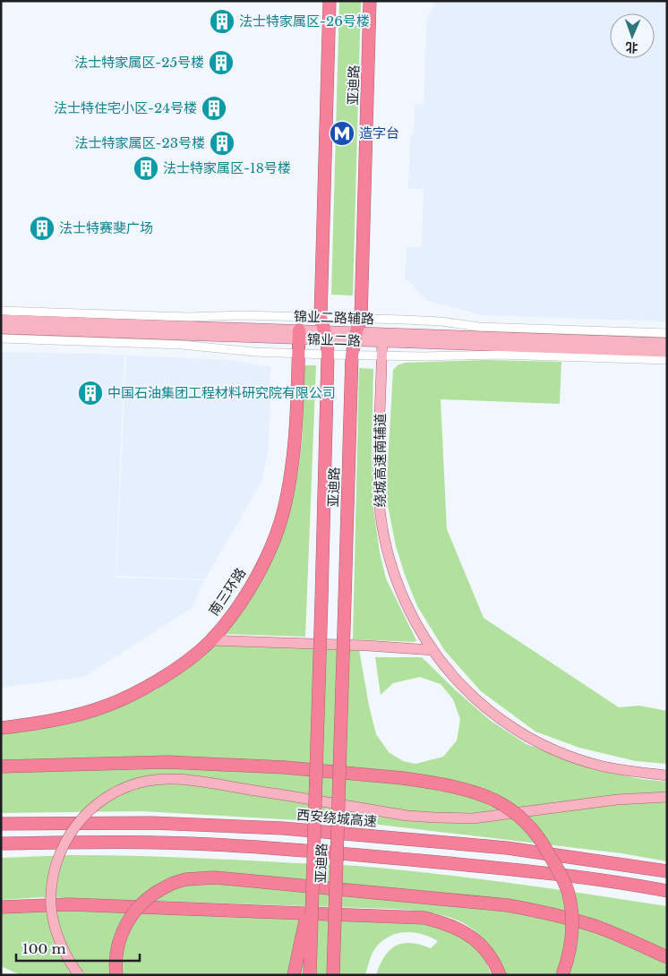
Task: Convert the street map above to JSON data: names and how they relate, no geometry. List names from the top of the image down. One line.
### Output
{"streets":{"highway":["亚迪路","南三环路","西安绕城高速"],"main road":["锦业二路","绕城高速南辅道"],"street":["锦业二路辅路"]},"crossings":[["亚迪路","锦业二路辅路"],["亚迪路","锦业二路"],["锦业二路","绕城高速南辅道"],["锦业二路","南三环路"]],"places":{"building":["法士特家属区-26号楼","法士特家属区-25号楼","法士特住宅小区-24号楼","法士特家属区-23号楼","法士特家属区-18号楼","法士特赛斐广场","中国石油集团工程材料研究院有限公司"],"metro station":["造字台"]},"scale_bar":"100 m","north":"bottom"}
